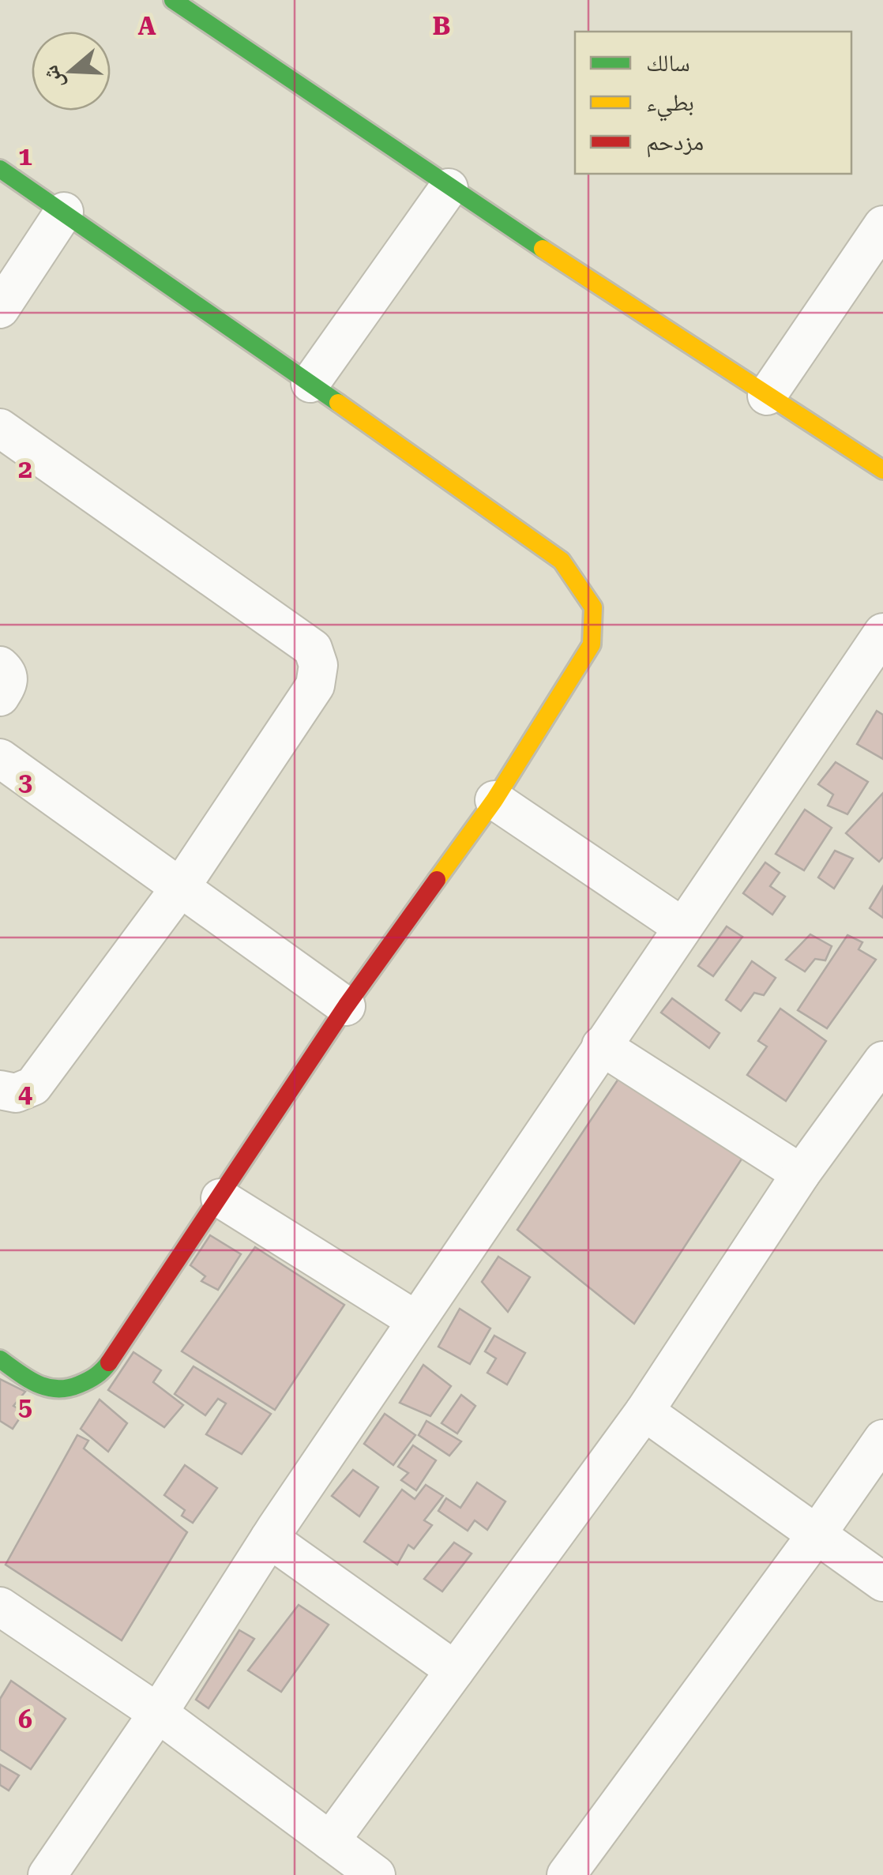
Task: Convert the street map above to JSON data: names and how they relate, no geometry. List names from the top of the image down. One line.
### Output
{"legend":["سالك","بطيء","مزدحم"],"north":"left","grid":{"columns":["A","B"],"rows":["1","2","3","4","5","6"]}}
